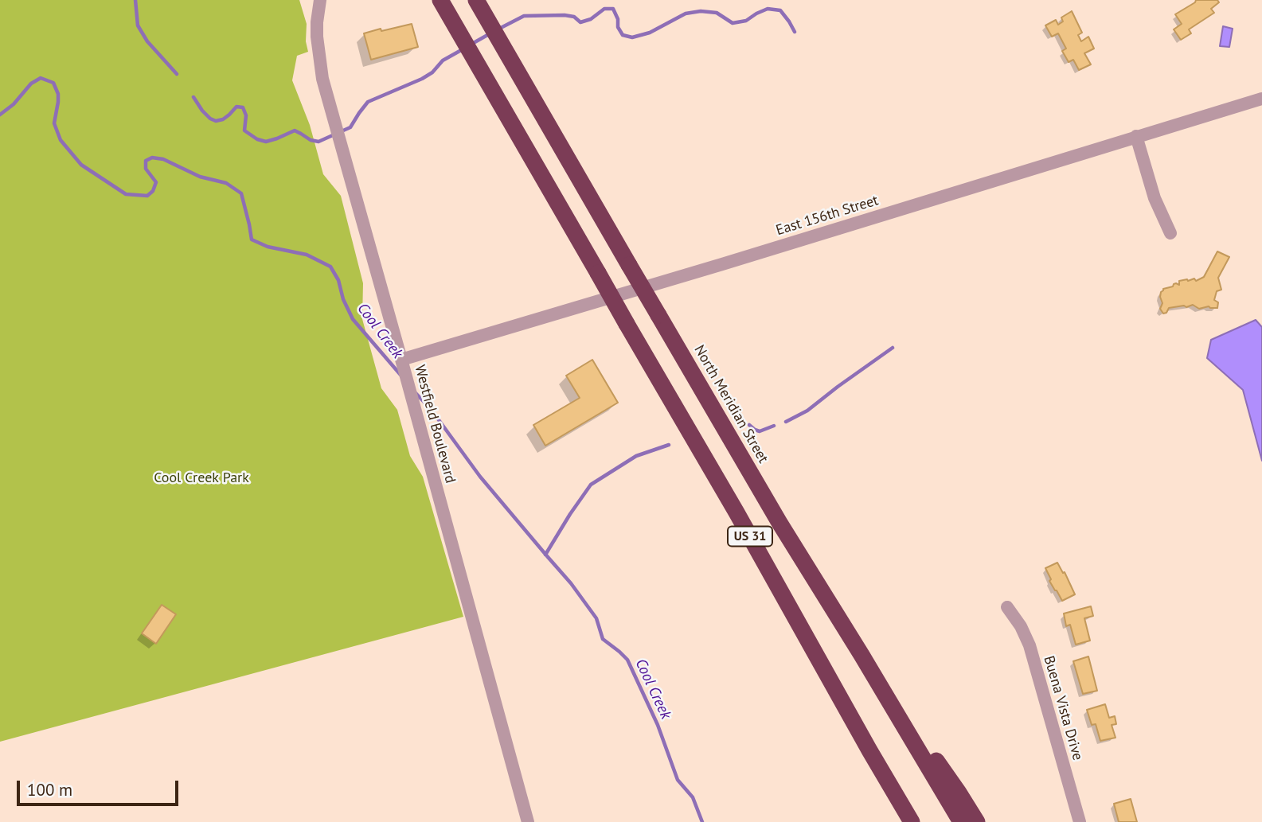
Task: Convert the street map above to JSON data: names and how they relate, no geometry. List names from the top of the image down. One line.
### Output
{"streets":{"highway":["North Meridian Street","US 31"],"street":["East 156th Street","Westfield Boulevard","Buena Vista Drive"]},"crossings":[["East 156th Street","Westfield Boulevard"]],"water":["Cool Creek"],"parks":["Cool Creek Park"],"scale_bar":"100 m"}
